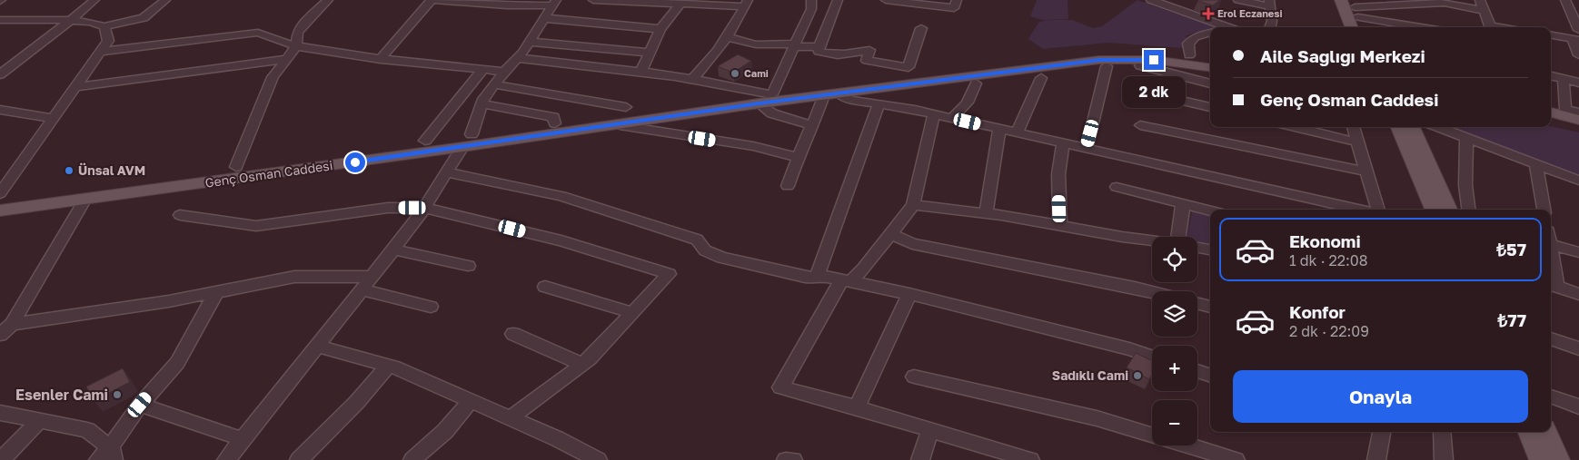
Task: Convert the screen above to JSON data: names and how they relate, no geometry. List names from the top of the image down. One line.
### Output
{"streets":{"main road":["Genç Osman Caddesi"]},"places":{"health":["Erol Eczanesi"],"other":["Cami","Ünsal AVM","Sadıklı Cami","Esenler Cami"]},"page":{"banner":["Aile Sağlığı Merkezi","Genç Osman Caddesi"],"bubble":"2 dk","list":[{"name":"Ekonomi","note":"1 dk · 22:08","value":"₺57"},{"name":"Konfor","note":"2 dk · 22:09","value":"₺77"}],"map_buttons":["+","−"],"buttons":"Onayla"}}
